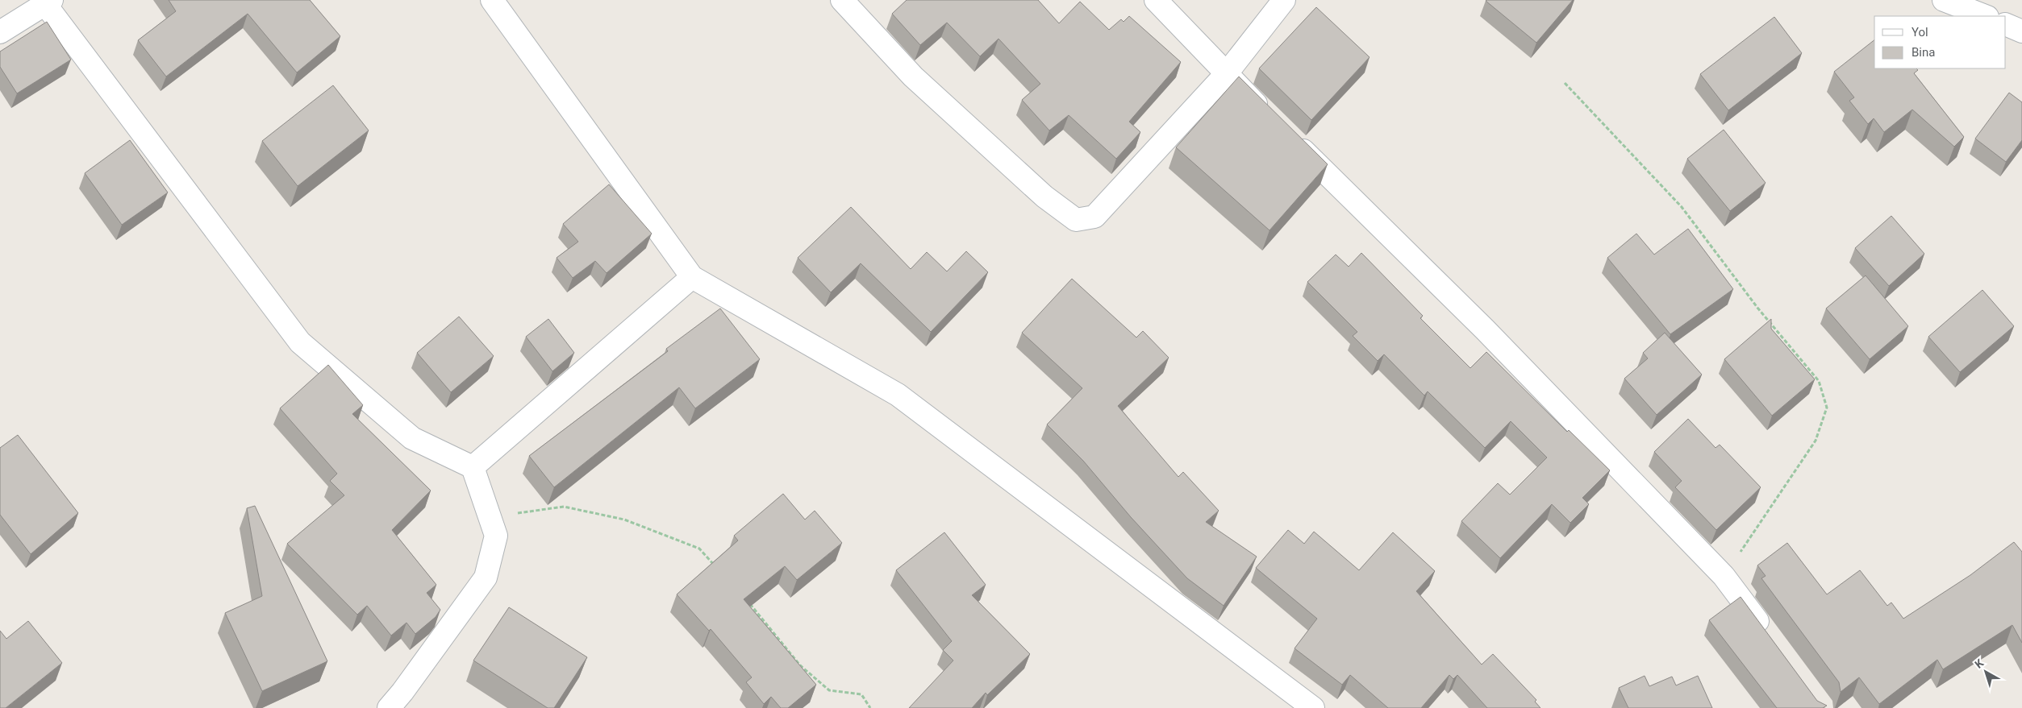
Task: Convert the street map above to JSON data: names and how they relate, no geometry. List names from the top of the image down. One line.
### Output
{"legend":["Yol","Bina"],"north":"top left"}
